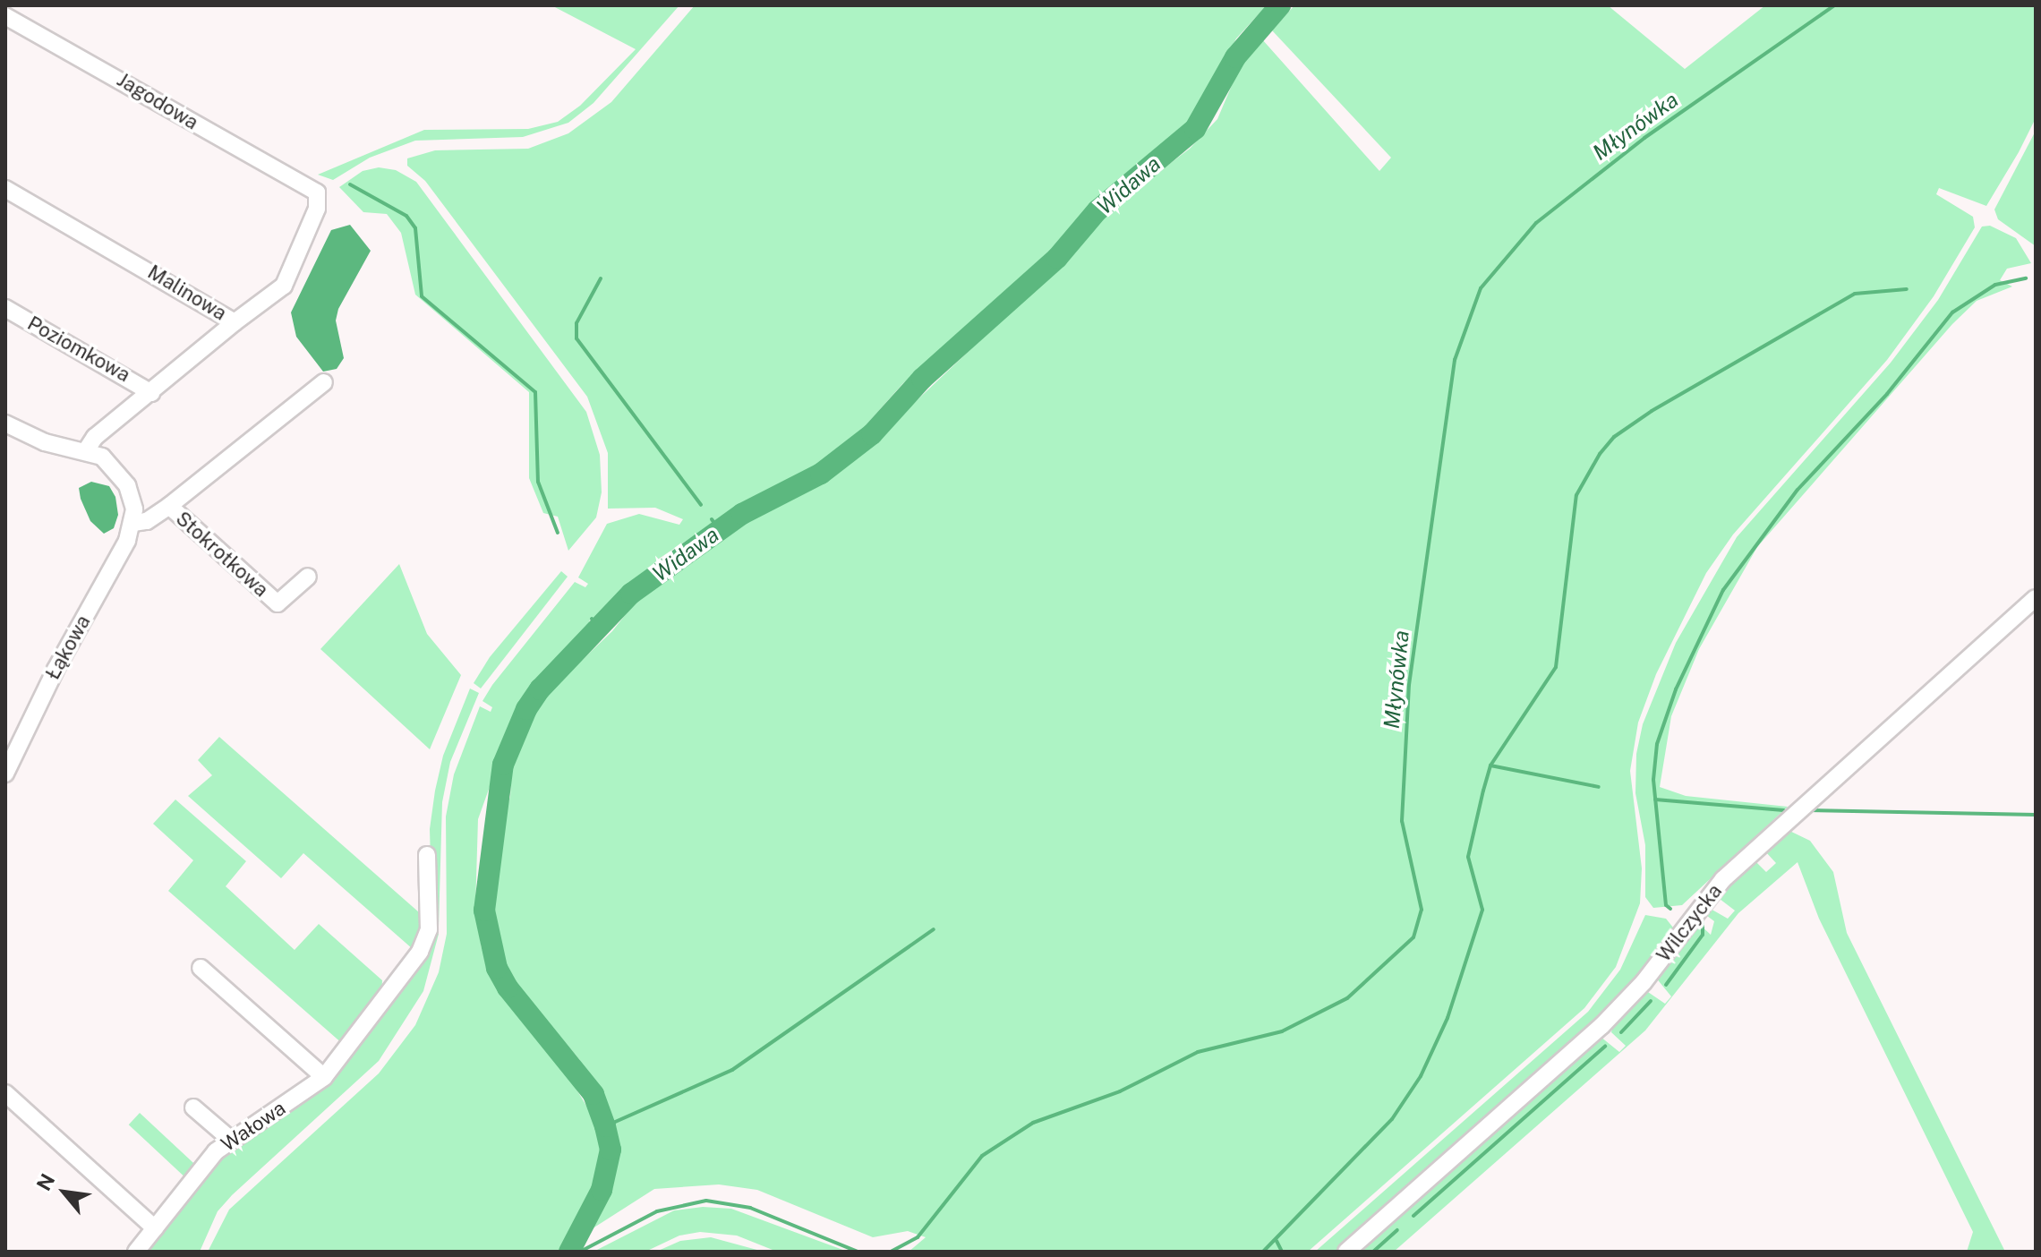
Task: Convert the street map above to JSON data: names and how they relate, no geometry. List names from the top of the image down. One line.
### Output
{"streets":{"street":["Jagodowa","Malinowa","Poziomkowa","Stokrotkowa","Łąkowa","Wilczycka","Wałowa"]},"crossings":[["Jagodowa","Malinowa"],["Malinowa","Poziomkowa"]],"water":["Młynówka","Widawa"],"north":"top left"}
